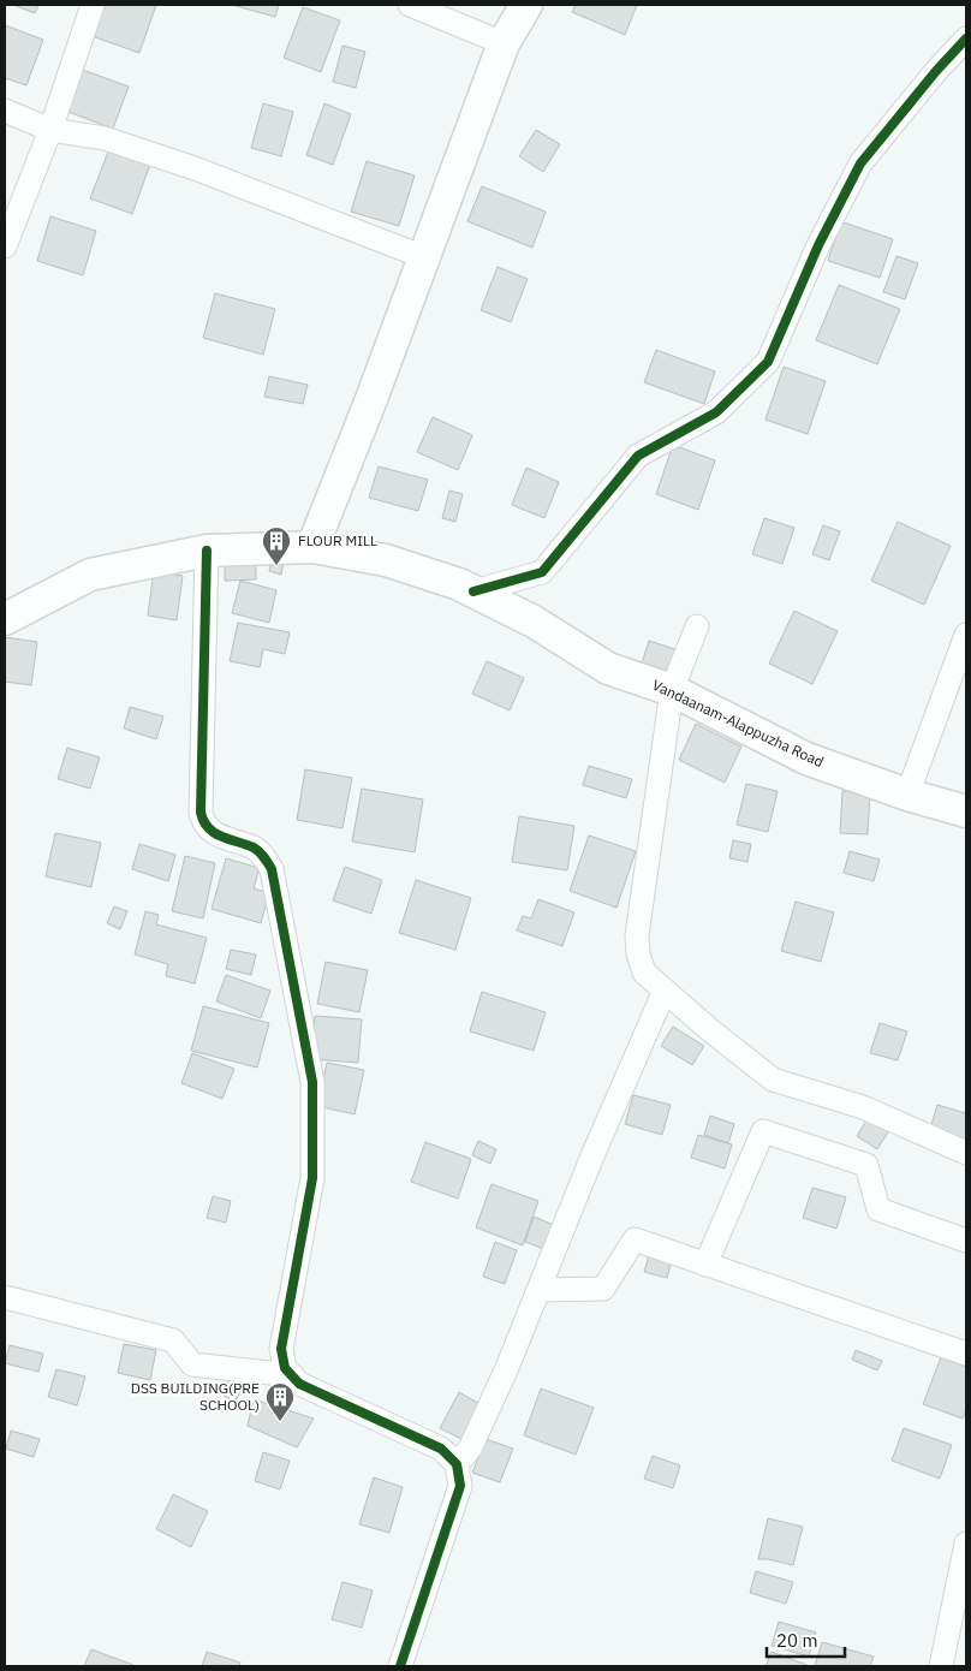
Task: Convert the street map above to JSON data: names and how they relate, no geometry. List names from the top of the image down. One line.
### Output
{"streets":{"main road":["Vandaanam-Alappuzha Road"]},"places":{"building":["FLOUR MILL","DSS BUILDING(PRE SCHOOL)"]},"scale_bar":"20 m"}
